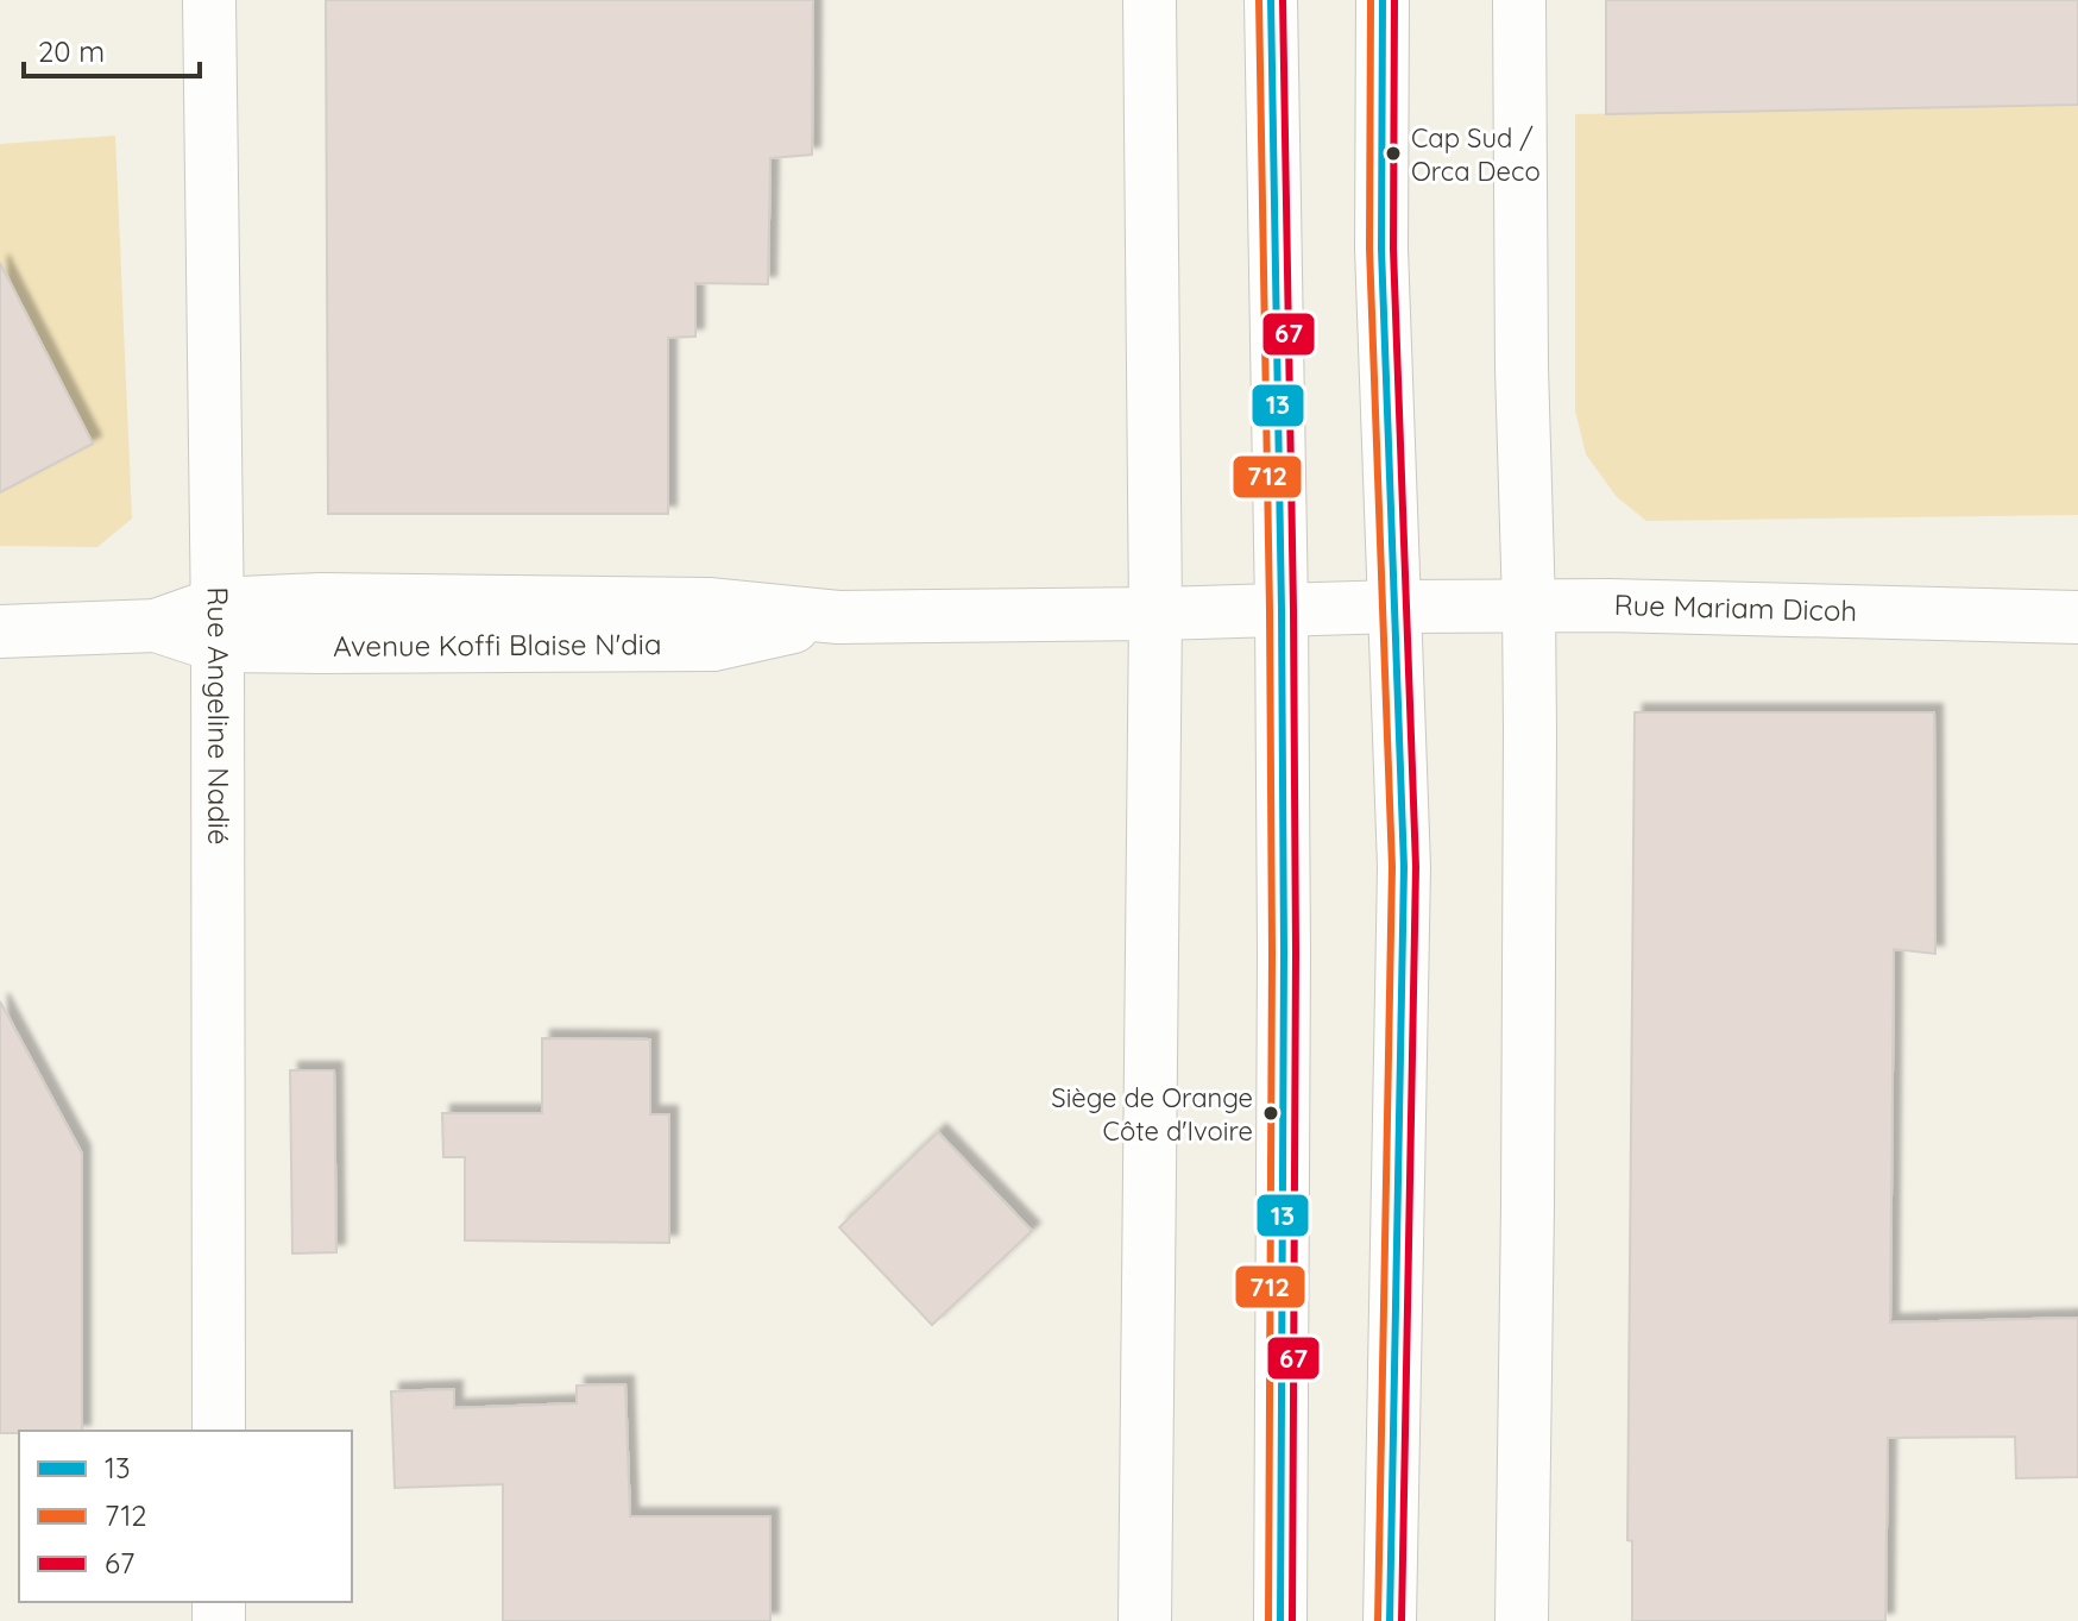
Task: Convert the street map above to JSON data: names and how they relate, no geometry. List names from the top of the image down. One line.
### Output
{"streets":{"main road":["Rue Mariam Dicoh","Avenue Koffi Blaise N'dia","Rue Angeline Nadié"]},"crossings":[["Rue Mariam Dicoh","Avenue Koffi Blaise N'dia"],["Avenue Koffi Blaise N'dia","Rue Angeline Nadié"]],"places":["Cap Sud / Orca Deco","Siège de Orange Côte d'Ivoire"],"lines":["transit line 13","transit line 712","transit line 67"],"legend":["13","712","67"],"scale_bar":"20 m"}
